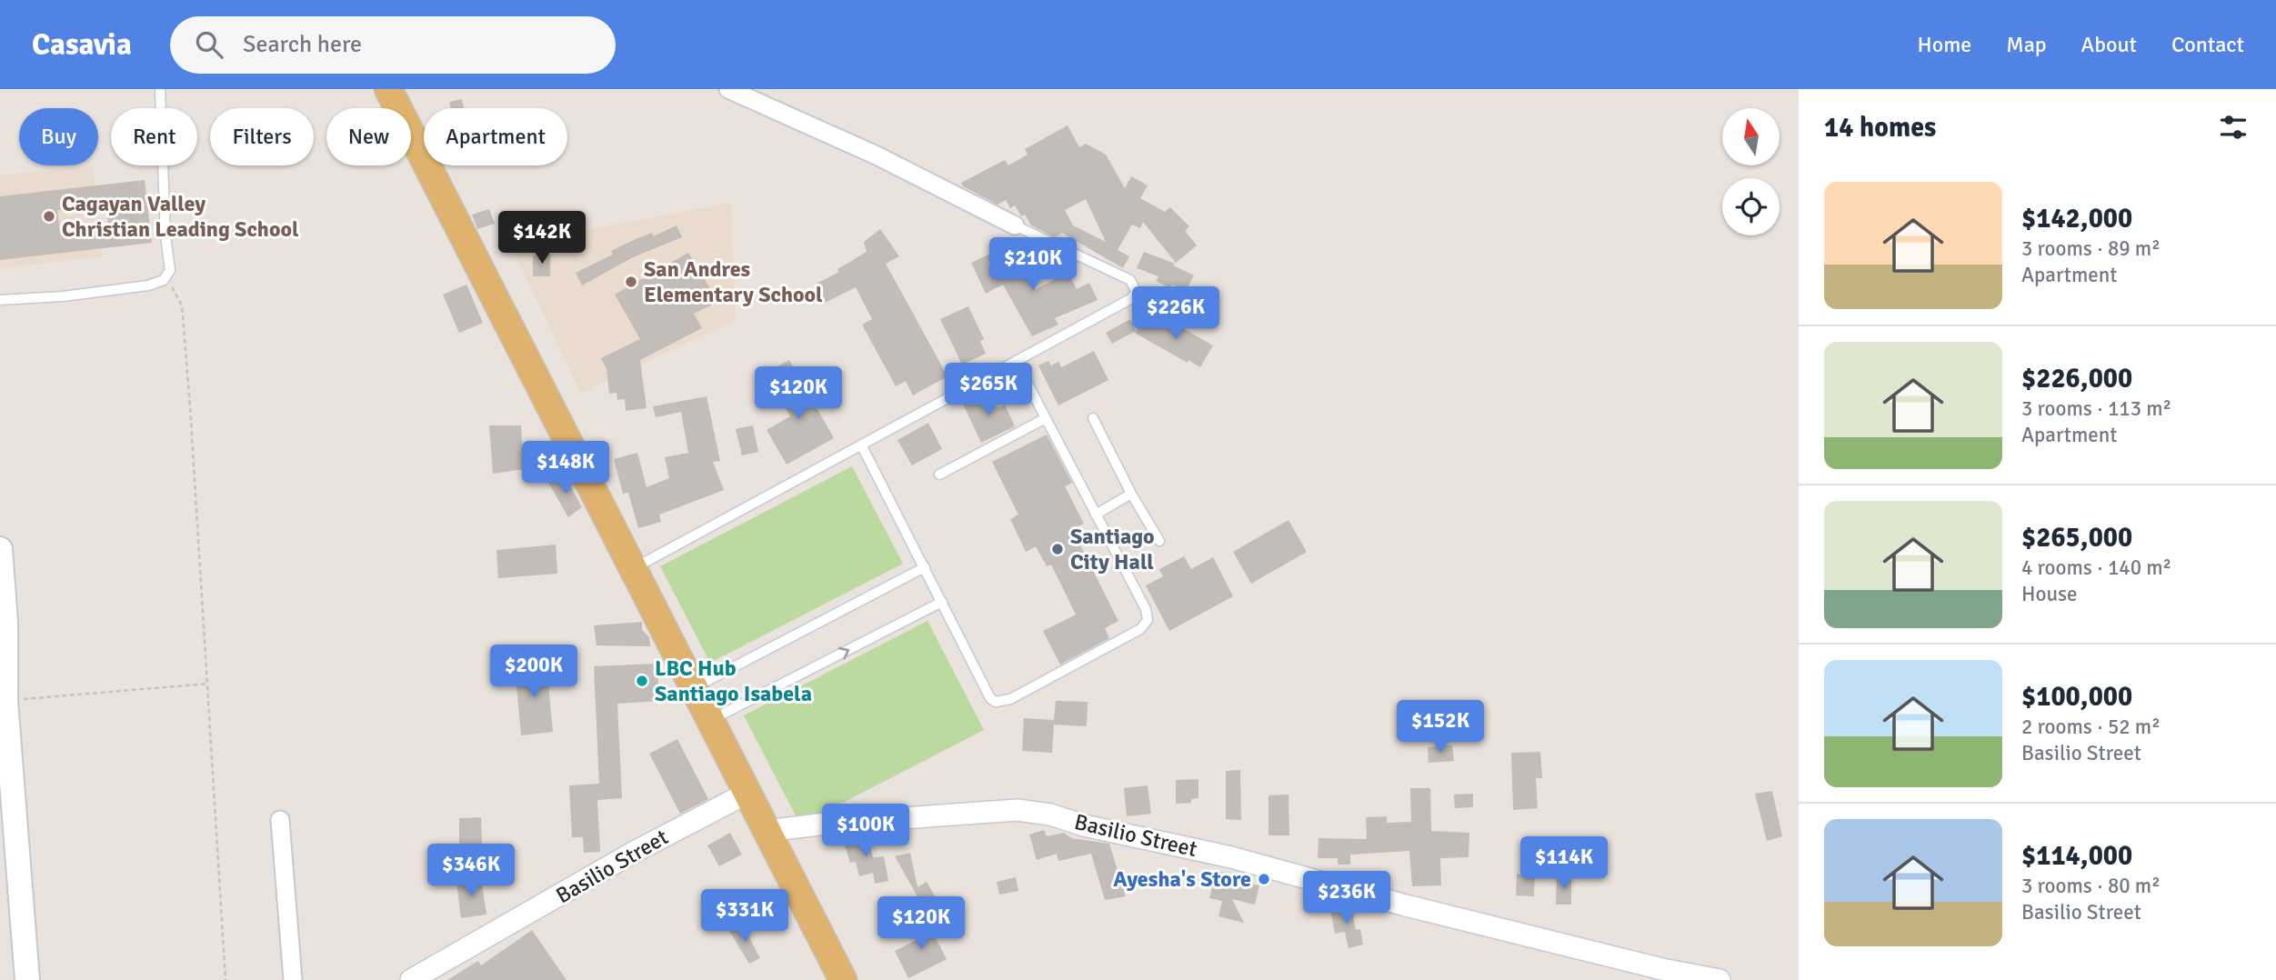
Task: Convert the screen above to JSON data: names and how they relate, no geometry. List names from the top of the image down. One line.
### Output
{"streets":{"street":["Basilio Street"]},"places":["Cagayan Valley Christian Leading School","San Andres Elementary School","Santiago City Hall","LBC Hub Santiago Isabela","Ayesha's Store"],"north":"top","page":{"header":"Casavia","search":"Search here","nav":["Home","Map","About","Contact"],"heading":"14 homes","chip":["Buy","Rent","Filters","New","Apartment"],"list":[{"name":"$142,000","note":"3 rooms · 89 m² · Apartment"},{"name":"$226,000","note":"3 rooms · 113 m² · Apartment"},{"name":"$265,000","note":"4 rooms · 140 m² · House"},{"name":"$100,000","note":"2 rooms · 52 m² · Basilio Street"},{"name":"$114,000","note":"3 rooms · 80 m² · Basilio Street"}],"price":["$142K","$210K","$226K","$265K","$120K","$148K","$200K","$152K","$100K","$114K","$346K","$236K","$331K","$120K"]}}
